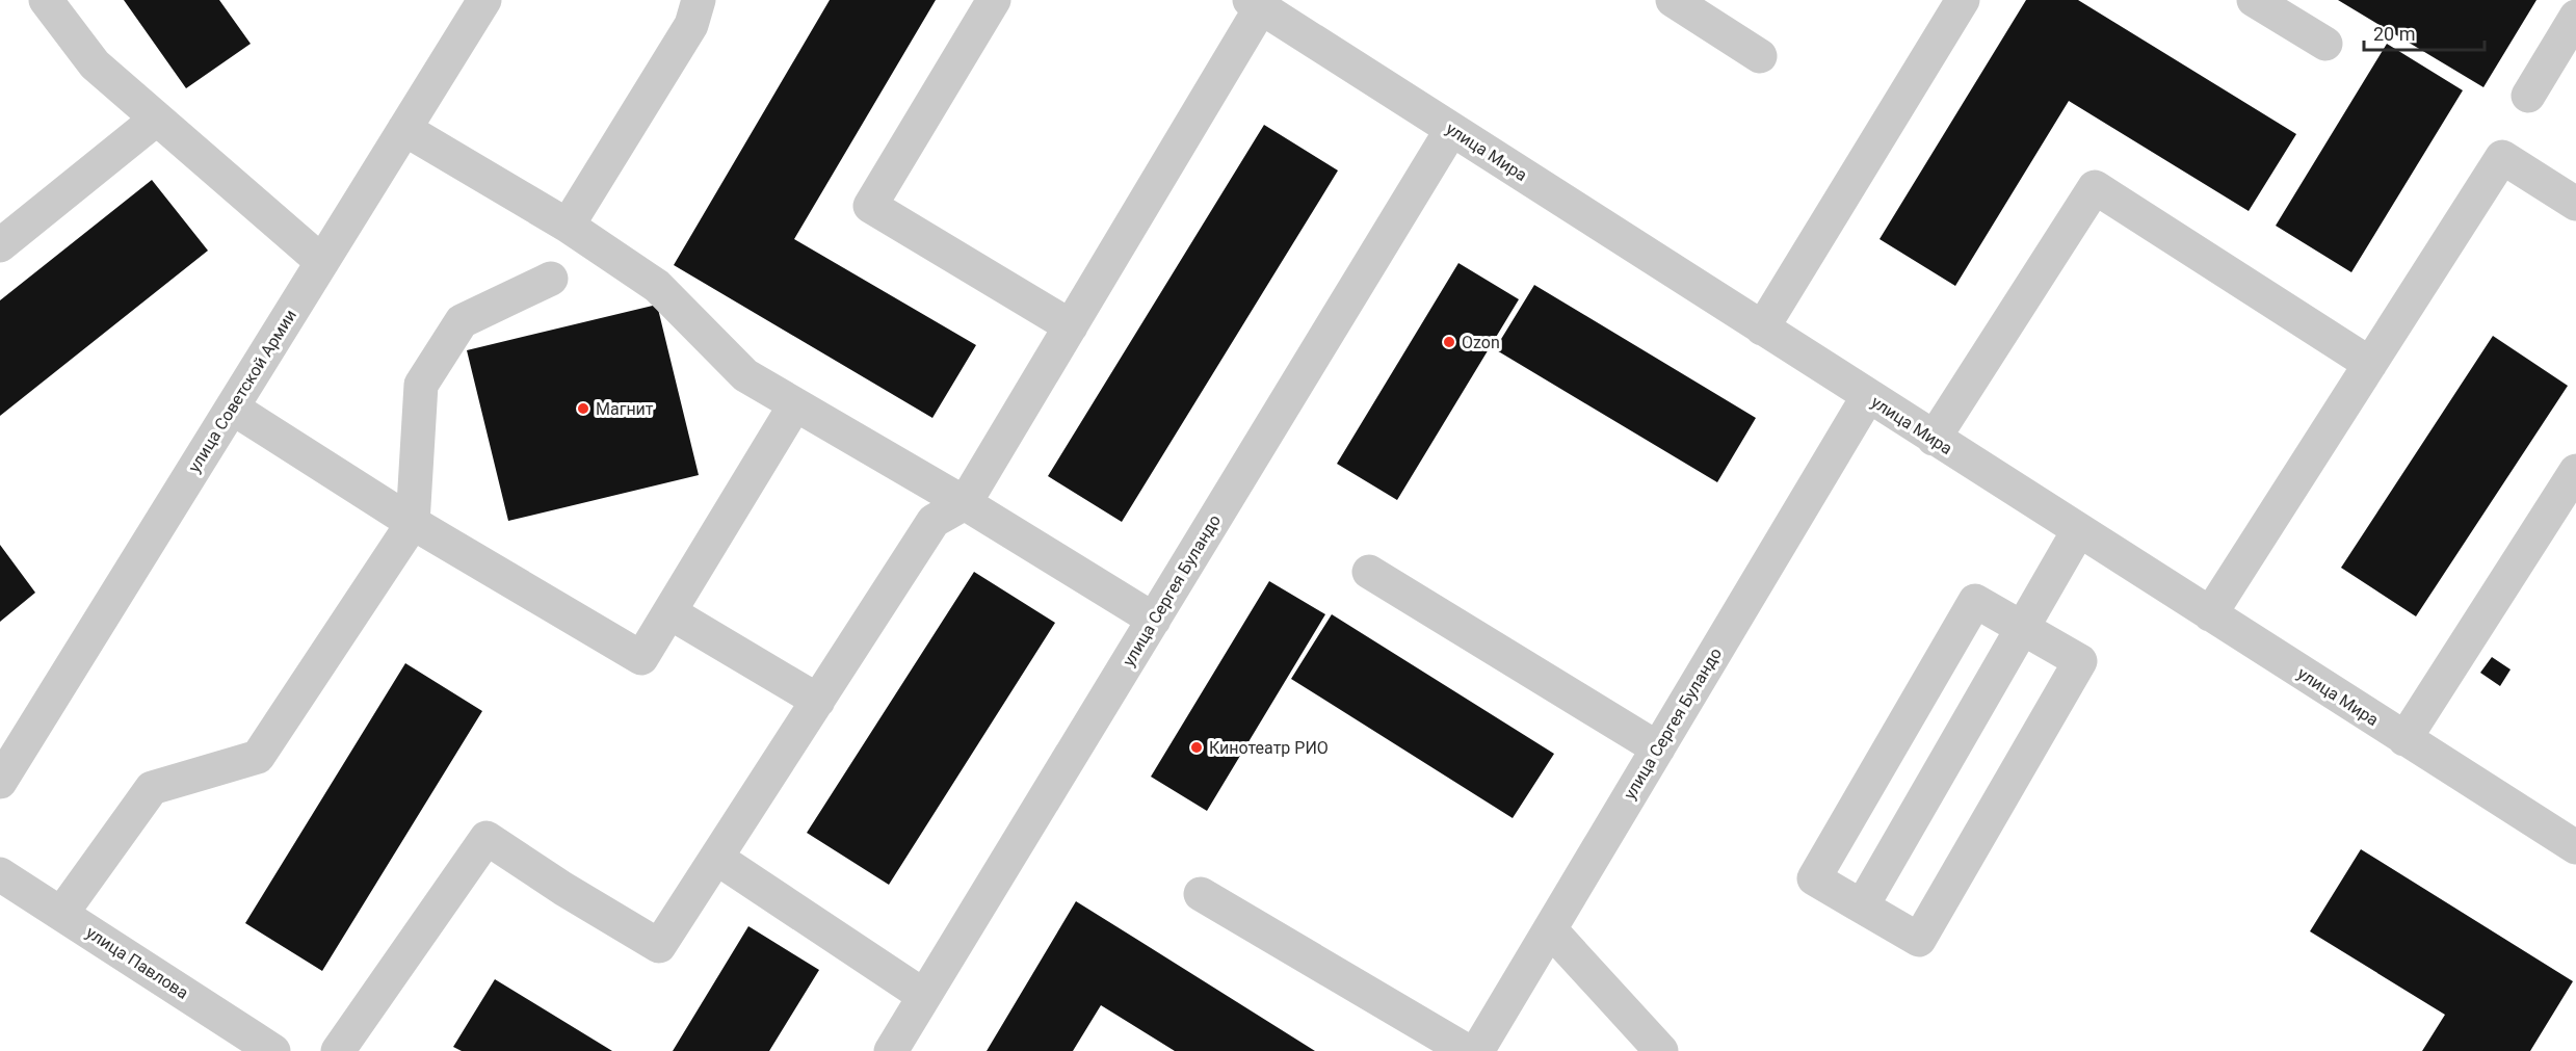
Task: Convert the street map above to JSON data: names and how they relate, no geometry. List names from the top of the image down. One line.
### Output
{"streets":{"street":["улица Мира","улица Советской Армии","улица Сергея Буландо","улица Павлова"]},"crossings":[["улица Мира","улица Сергея Буландо"]],"places":["Ozon","Магнит","Кинотеатр РИО"],"scale_bar":"20 m"}
